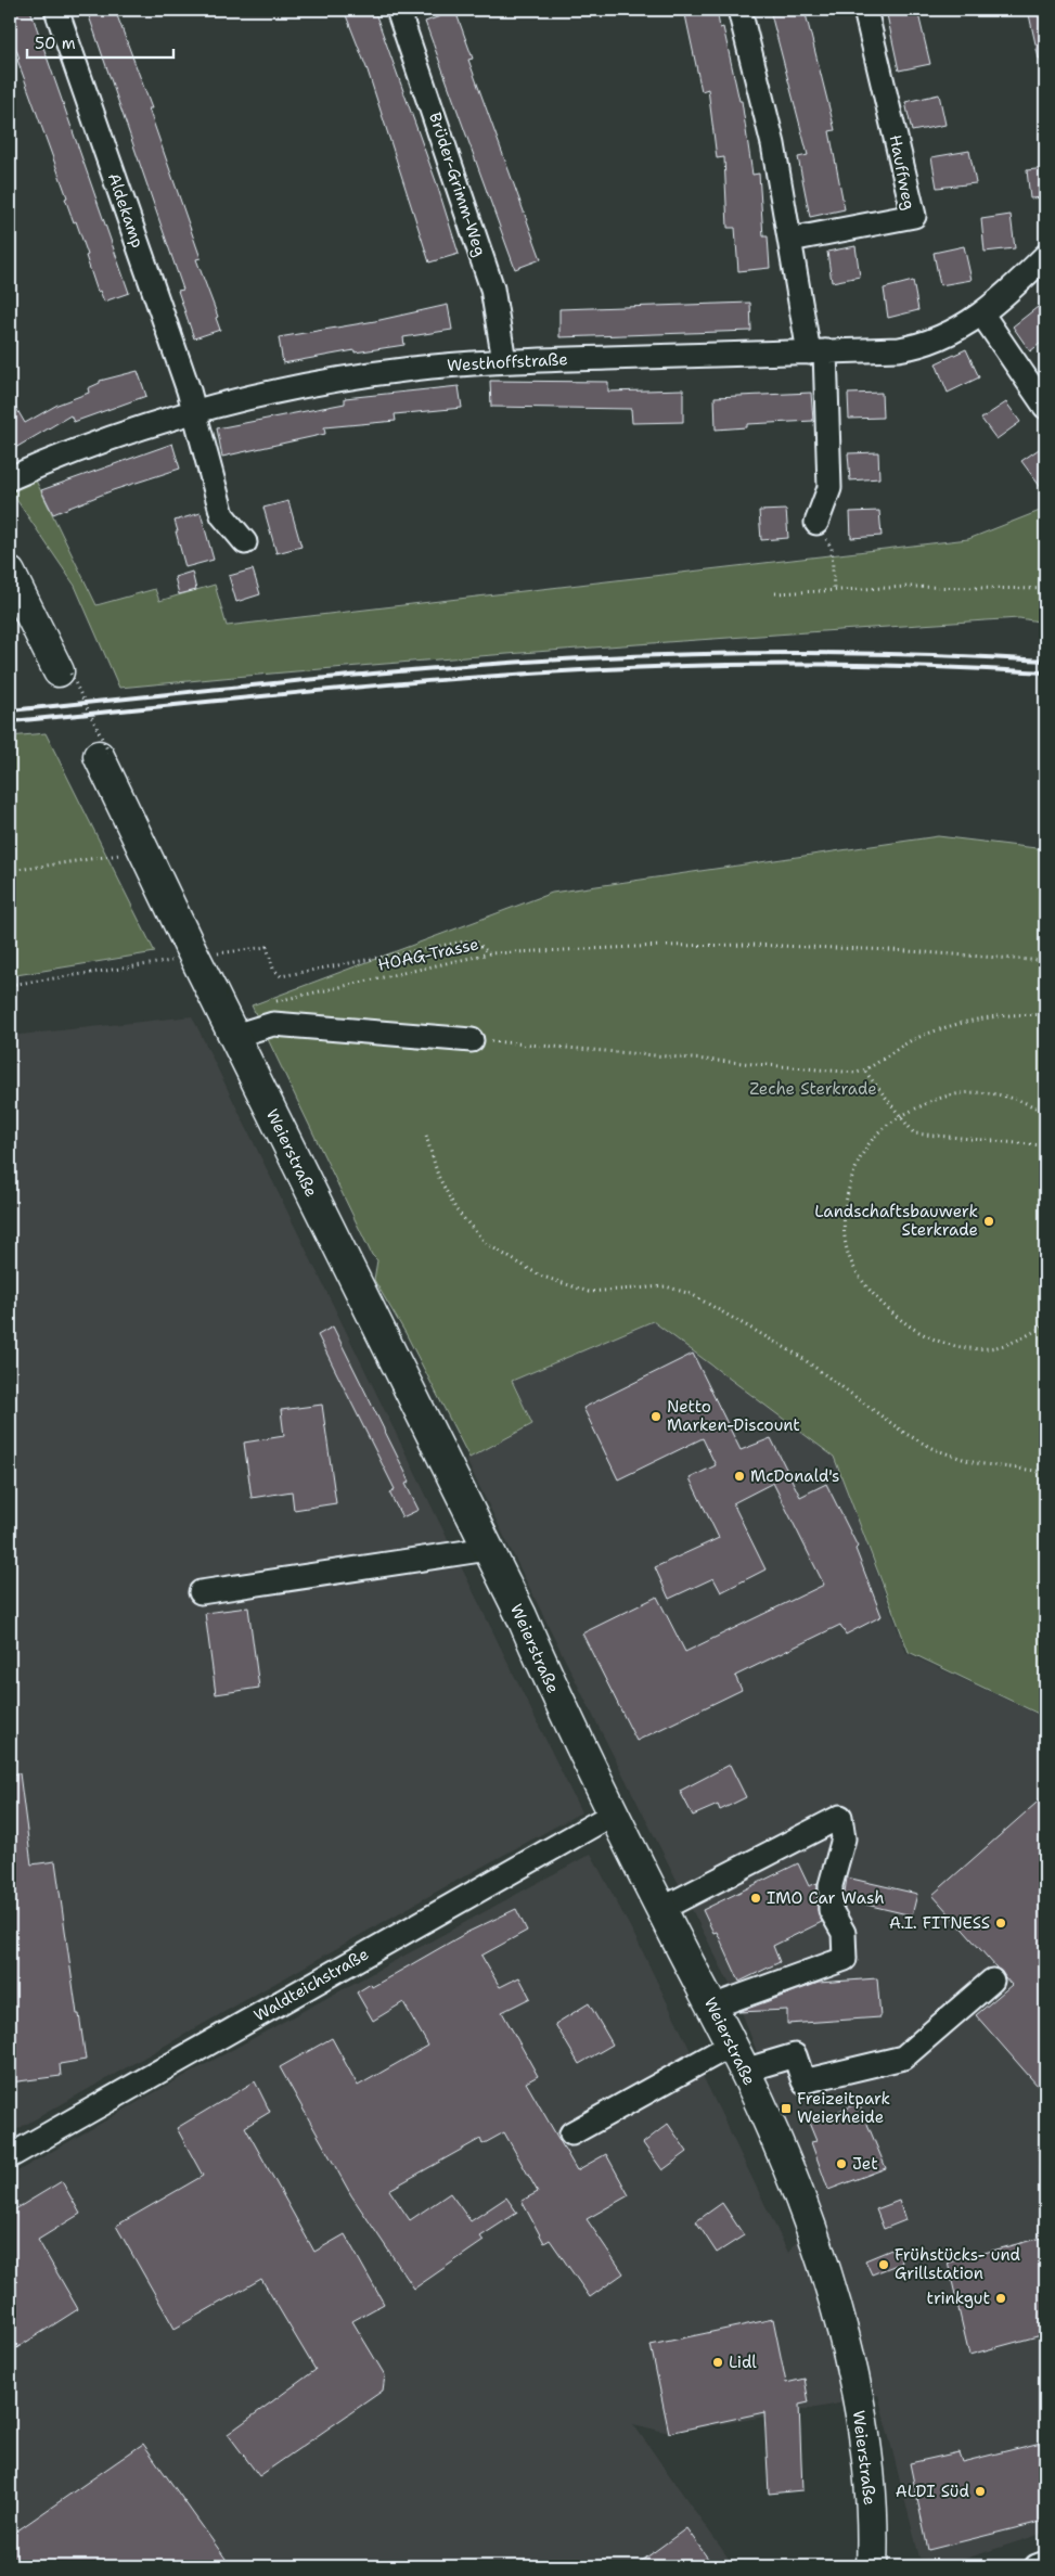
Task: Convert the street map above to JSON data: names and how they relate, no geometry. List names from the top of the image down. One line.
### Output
{"streets":{"main road":["Weierstraße"],"street":["Hauffweg","Brüder-Grimm-Weg","Aldekamp","Westhoffstraße","Waldteichstraße"],"path":["HOAG-Trasse"]},"crossings":[["Brüder-Grimm-Weg","Westhoffstraße"],["Aldekamp","Westhoffstraße"],["HOAG-Trasse","Weierstraße"],["Weierstraße","Waldteichstraße"]],"parks":["Zeche Sterkrade"],"places":{"other":["Landschaftsbauwerk Sterkrade","Netto Marken-Discount","McDonald's","IMO Car Wash","A.I. FITNESS","Jet","Frühstücks- und Grillstation","trinkgut","Lidl","ALDI Süd"],"transit":["Freizeitpark Weierheide"]},"scale_bar":"50 m"}
